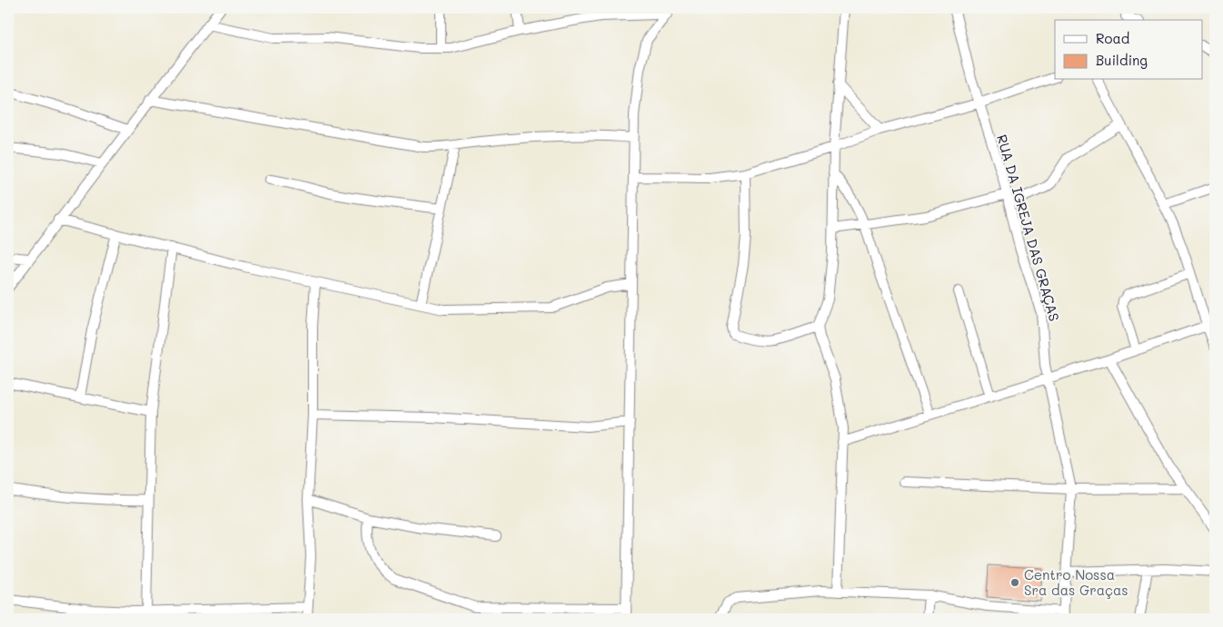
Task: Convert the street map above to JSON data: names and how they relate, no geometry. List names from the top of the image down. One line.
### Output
{"streets":{"street":["RUA DA IGREJA DAS GRAÇAS"]},"places":["Centro Nossa Sra das Graças"],"legend":["Road","Building"]}
